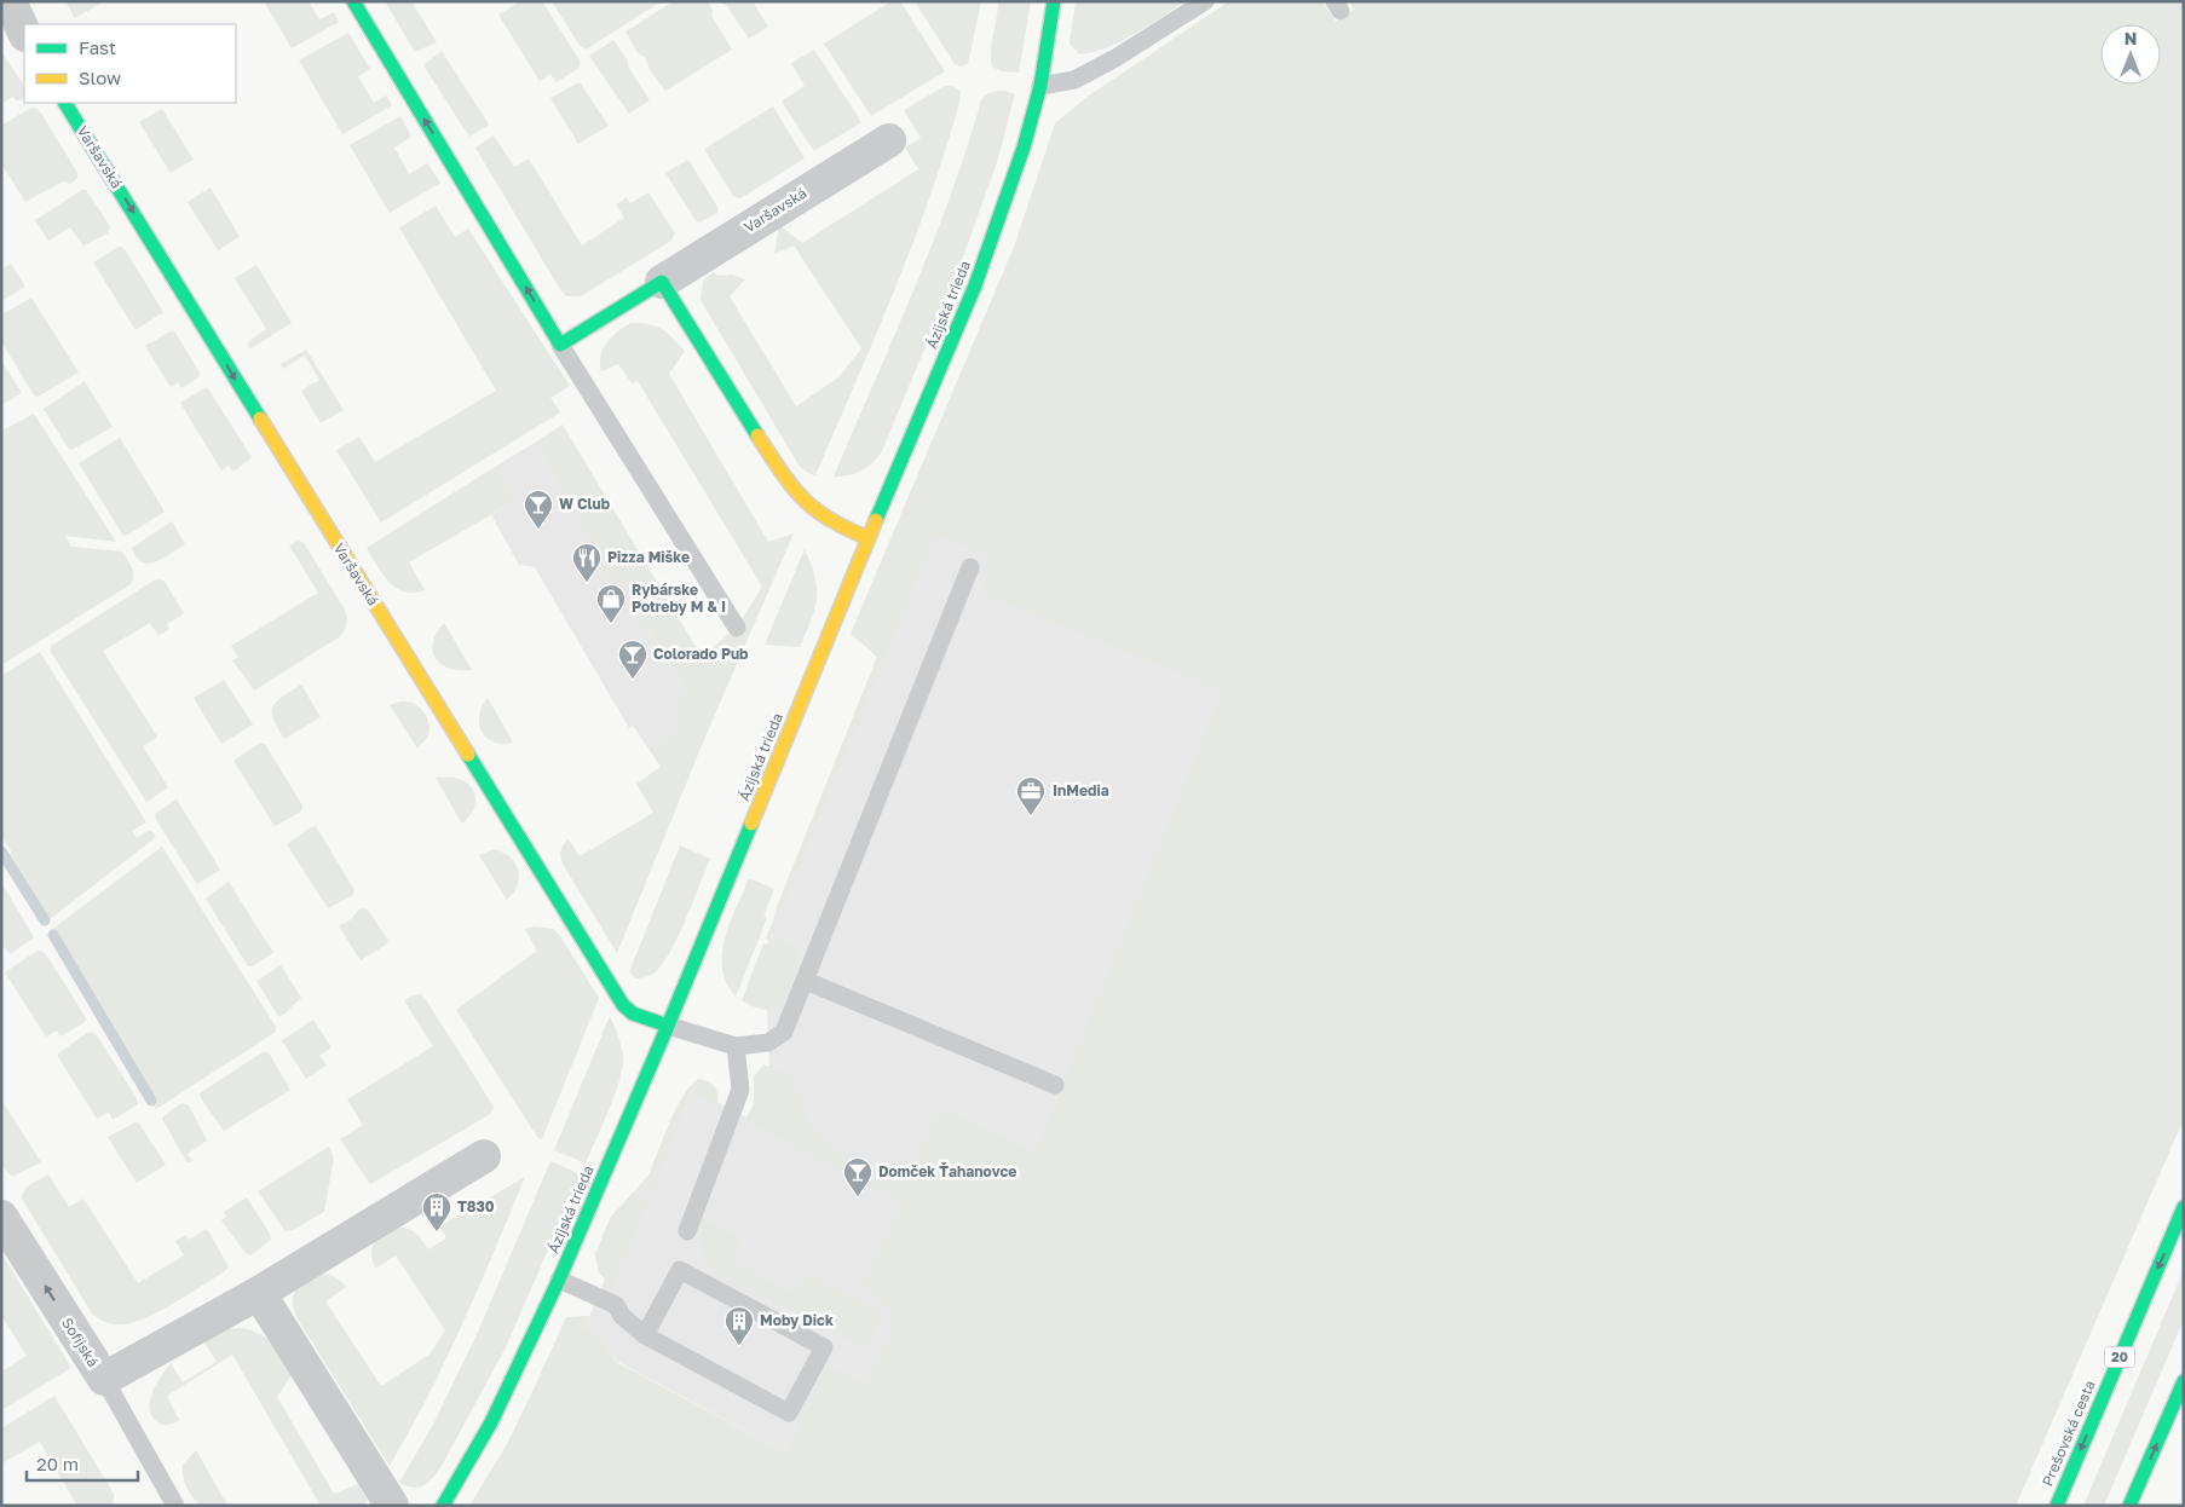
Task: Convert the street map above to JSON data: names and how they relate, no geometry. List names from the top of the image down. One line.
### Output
{"streets":{"main road":["Varšavská","Ázijská trieda","20","Prešovská cesta"],"street":["Sofijská"]},"crossings":[["Varšavská","Ázijská trieda"]],"one_way":["Varšavská"],"places":{"bar":["W Club","Colorado Pub","Domček Ťahanovce"],"restaurant":["Pizza Miške"],"shop":["Rybárske Potreby M & I"],"office":["InMedia"],"building":["T830","Moby Dick"]},"legend":["Fast","Slow"],"scale_bar":"20 m","north":"top"}
